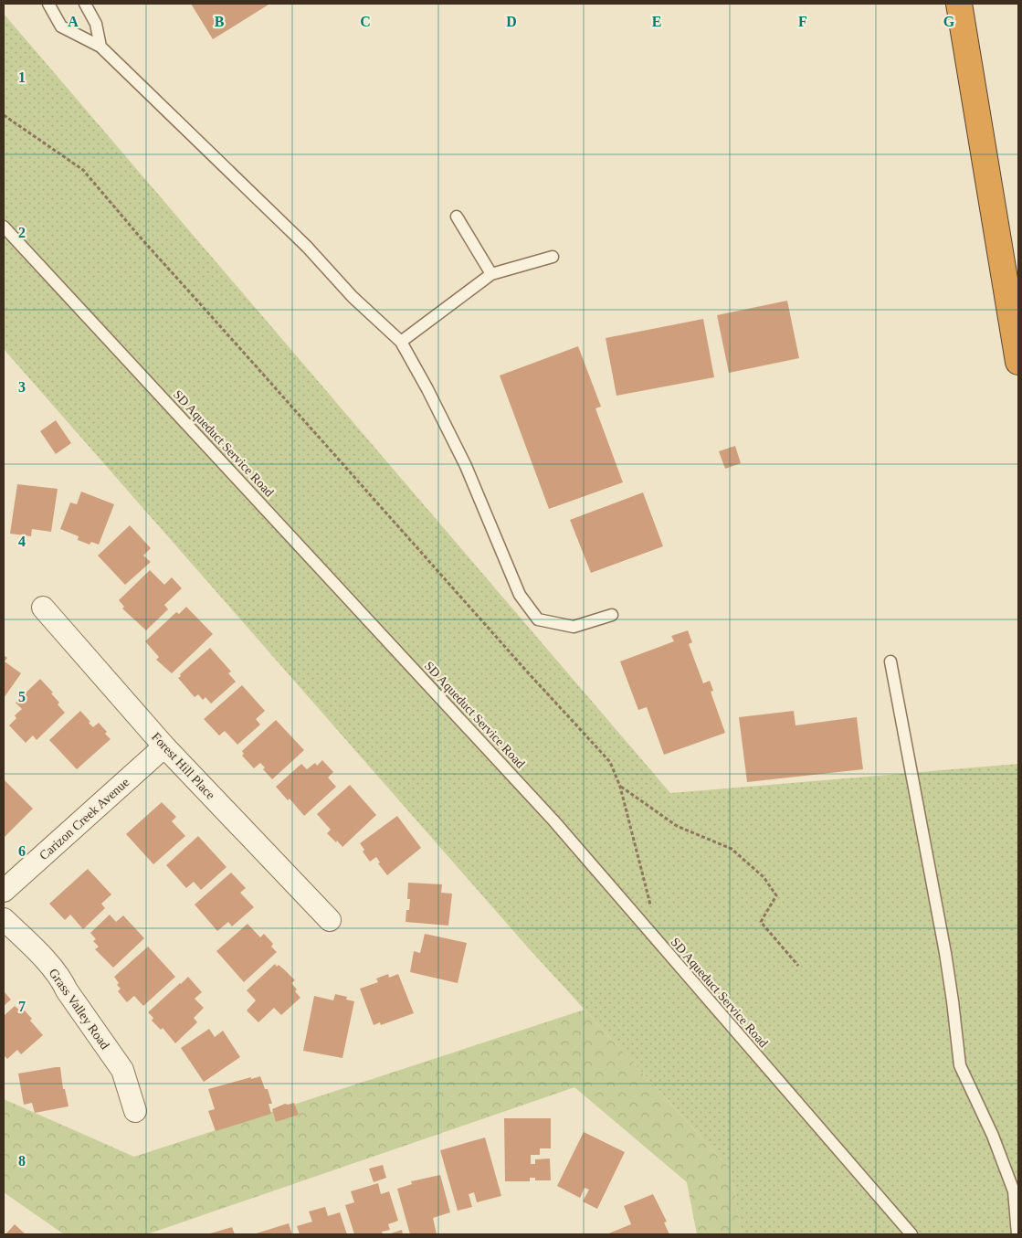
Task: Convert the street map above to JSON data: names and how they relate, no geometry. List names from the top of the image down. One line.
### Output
{"streets":{"street":["Forest Hill Place","Carizon Creek Avenue","Grass Valley Road"],"lane":["SD Aqueduct Service Road"]},"crossings":[["Forest Hill Place","Carizon Creek Avenue"]],"grid":{"columns":["A","B","C","D","E","F","G"],"rows":["1","2","3","4","5","6","7","8"]}}
